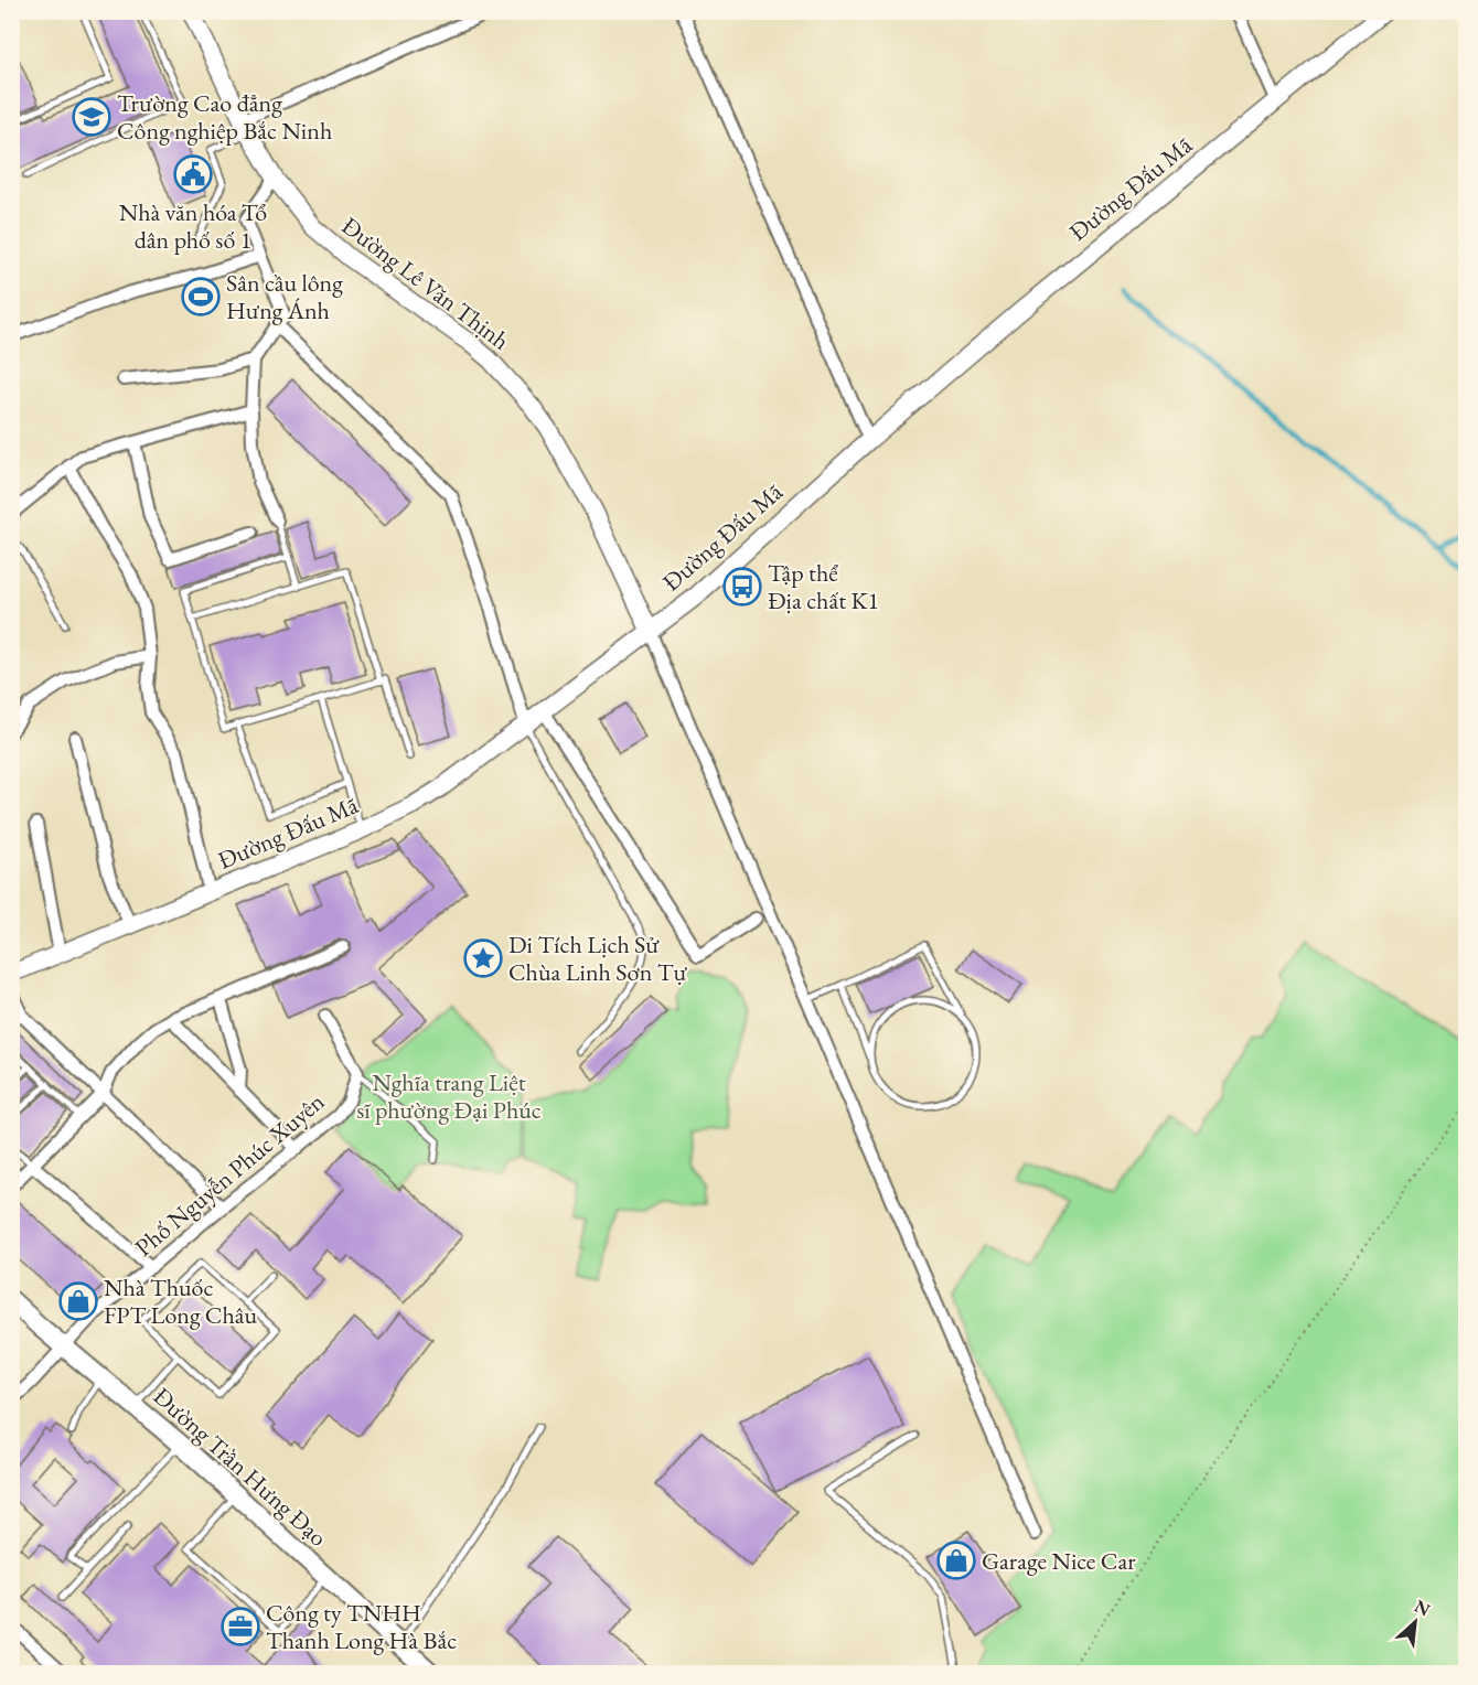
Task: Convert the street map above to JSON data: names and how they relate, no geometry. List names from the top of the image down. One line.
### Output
{"streets":{"main road":["Đường Trần Hưng Đạo"],"street":["Đường Đấu Mã","Đường Lê Văn Thịnh","Phố Nguyễn Phúc Xuyên"]},"crossings":[["Đường Đấu Mã","Đường Lê Văn Thịnh"],["Phố Nguyễn Phúc Xuyên","Đường Trần Hưng Đạo"]],"parks":["Nghĩa trang Liệt sĩ phường Đại Phúc"],"places":{"school or university":["Trường Cao đẳng Công nghiệp Bắc Ninh"],"public building":["Nhà văn hóa Tổ dân phố số 1"],"sports":["Sân cầu lông Hưng Ánh"],"bus stop":["Tập thể Địa chất K1"],"place":["Di Tích Lịch Sử Chùa Linh Sơn Tự"],"shop":["Nhà Thuốc FPT Long Châu","Garage Nice Car"],"office":["Công ty TNHH Thanh Long Hà Bắc"]},"north":"top right"}
